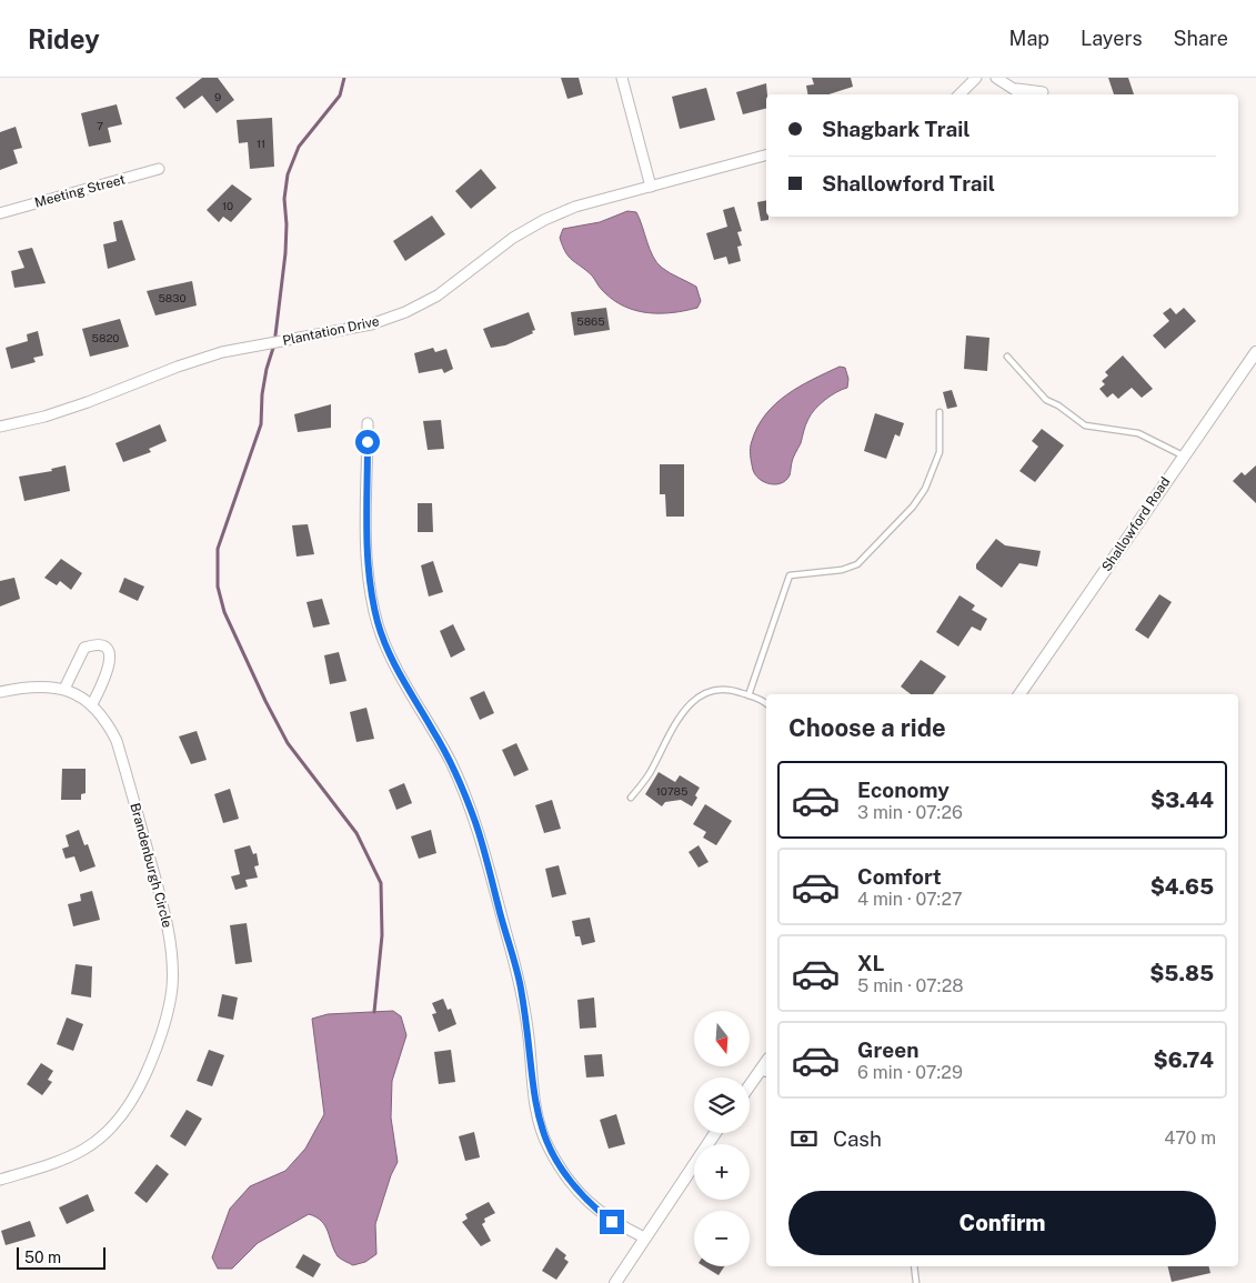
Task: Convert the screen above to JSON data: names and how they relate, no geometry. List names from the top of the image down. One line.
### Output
{"streets":{"street":["Meeting Street","Plantation Drive","Shallowford Road","Brandenburgh Circle"]},"house_numbers":["9","7","11","10","5830","5865","5820","10785"],"scale_bar":"50 m","north":"bottom","page":{"header":"Ridey","nav":["Map","Layers","Share"],"banner":["Shagbark Trail","Shallowford Trail"],"heading":"Choose a ride","list":[{"name":"Economy","note":"3 min · 07:26","value":"$3.44"},{"name":"Comfort","note":"4 min · 07:27","value":"$4.65"},{"name":"XL","note":"5 min · 07:28","value":"$5.85"},{"name":"Green","note":"6 min · 07:29","value":"$6.74"}],"map_buttons":["+","−"],"pay":["Cash","470 m"],"buttons":"Confirm","scale":"50 m"}}
